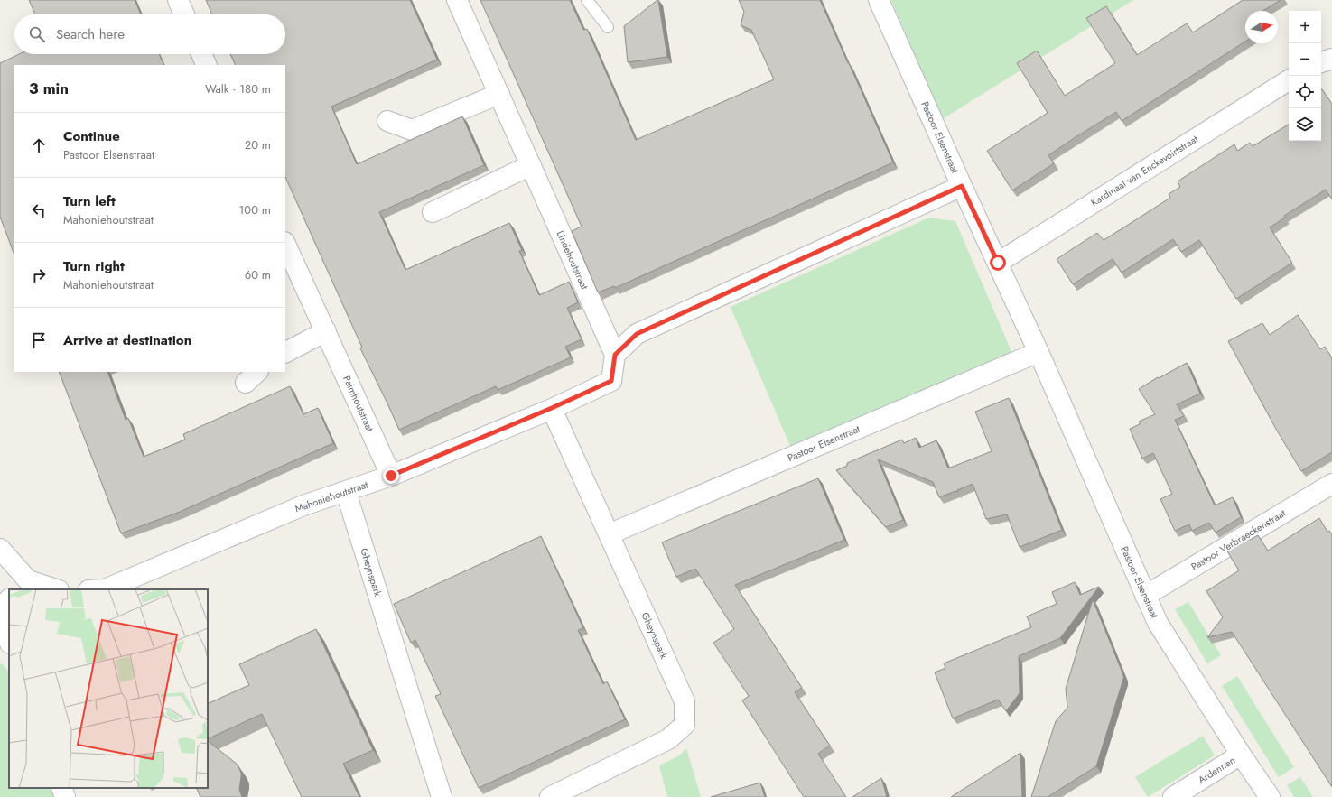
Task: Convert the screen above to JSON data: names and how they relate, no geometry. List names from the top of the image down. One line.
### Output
{"streets":{"street":["Pastoor Elsenstraat","Kardinaal van Enckevoirtstraat","Lindehoutstraat","Palmhoutstraat","Mahoniehoutstraat","Pastoor Verbraeckenstraat","Gheynspark","Ardennen"]},"crossings":[["Pastoor Elsenstraat","Kardinaal van Enckevoirtstraat"],["Pastoor Elsenstraat","Pastoor Verbraeckenstraat"],["Pastoor Elsenstraat","Gheynspark"],["Pastoor Elsenstraat","Ardennen"],["Lindehoutstraat","Mahoniehoutstraat"],["Palmhoutstraat","Mahoniehoutstraat"],["Mahoniehoutstraat","Gheynspark"]],"north":"right","page":{"map_buttons":["+","−"],"search":"Search here","heading":["3 min","Walk · 180 m"],"list":[["Continue","Pastoor Elsenstraat","20 m"],["Turn left","Mahoniehoutstraat","100 m"],["Turn right","Mahoniehoutstraat","60 m"],"Arrive at destination"]}}
